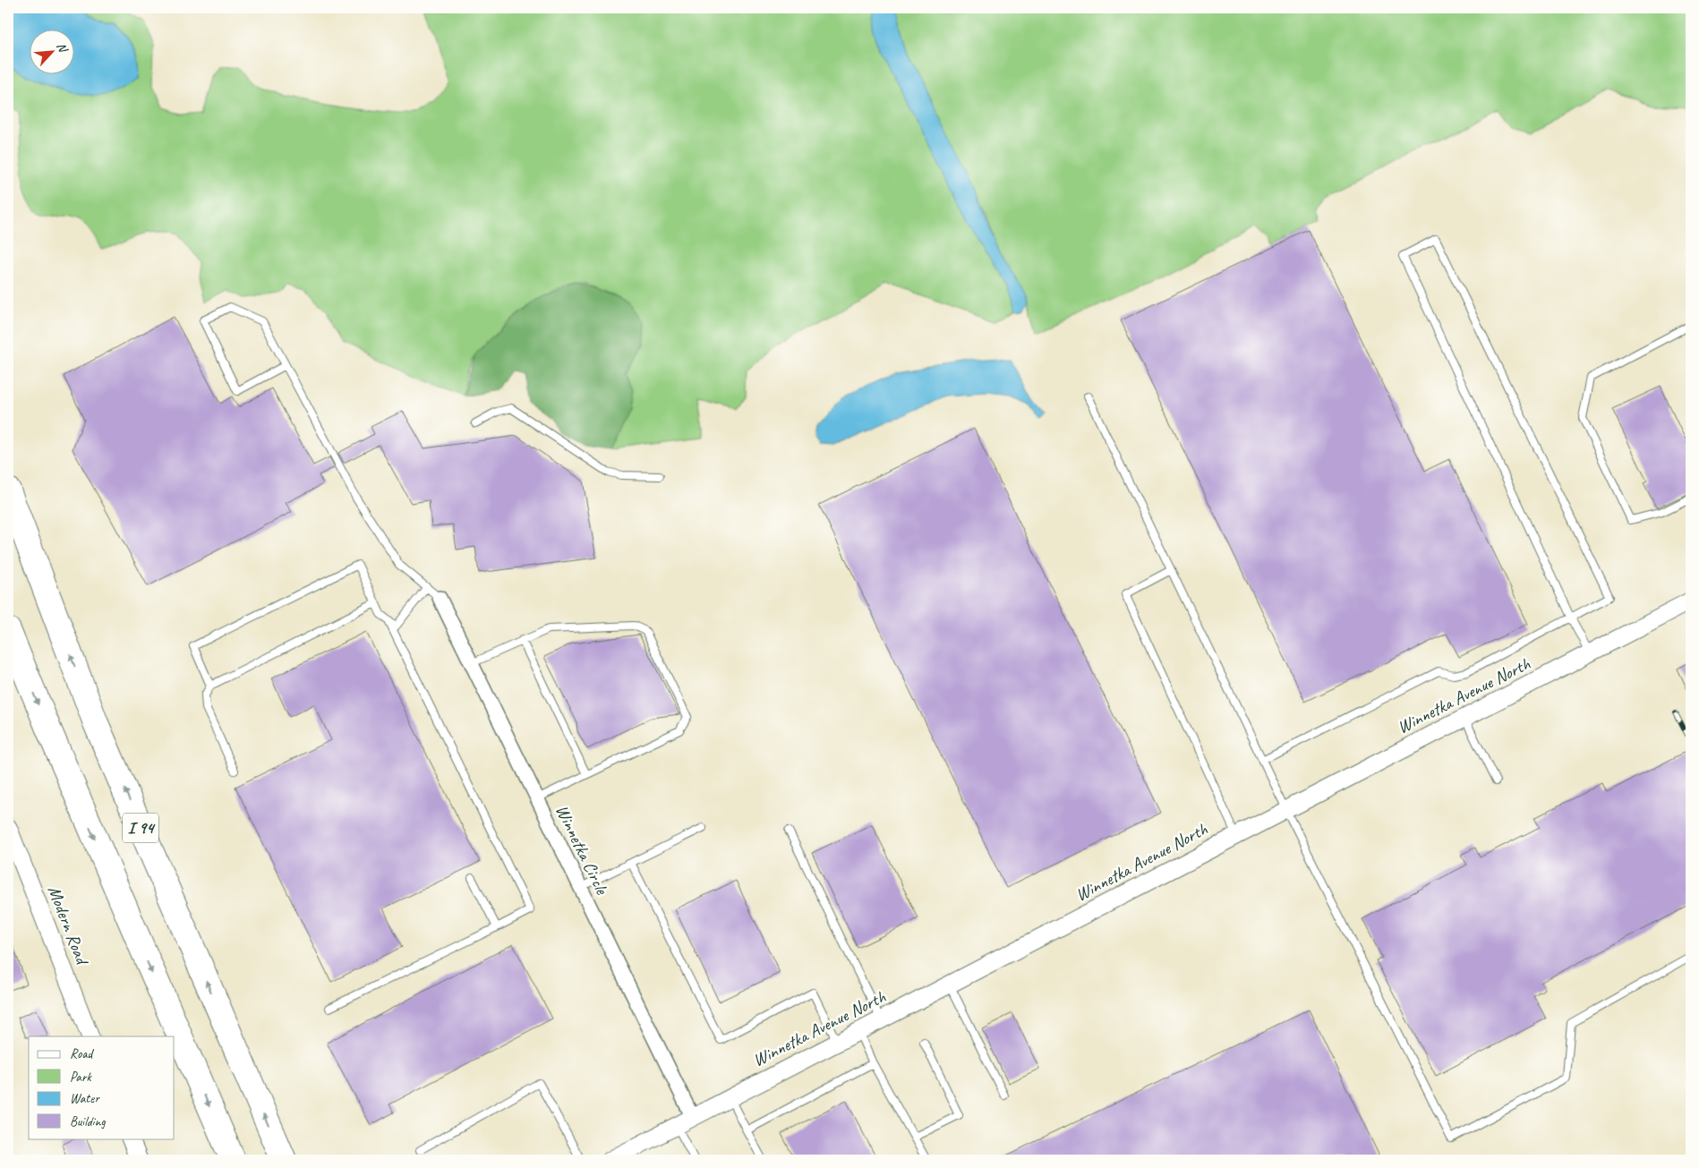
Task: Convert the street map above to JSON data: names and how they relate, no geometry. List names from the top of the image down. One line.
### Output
{"streets":{"highway":["I 94"],"street":["Winnetka Avenue North","Winnetka Circle","Modern Road"]},"crossings":[["Winnetka Avenue North","Winnetka Circle"]],"legend":["Road","Park","Water","Building"],"north":"top right"}
